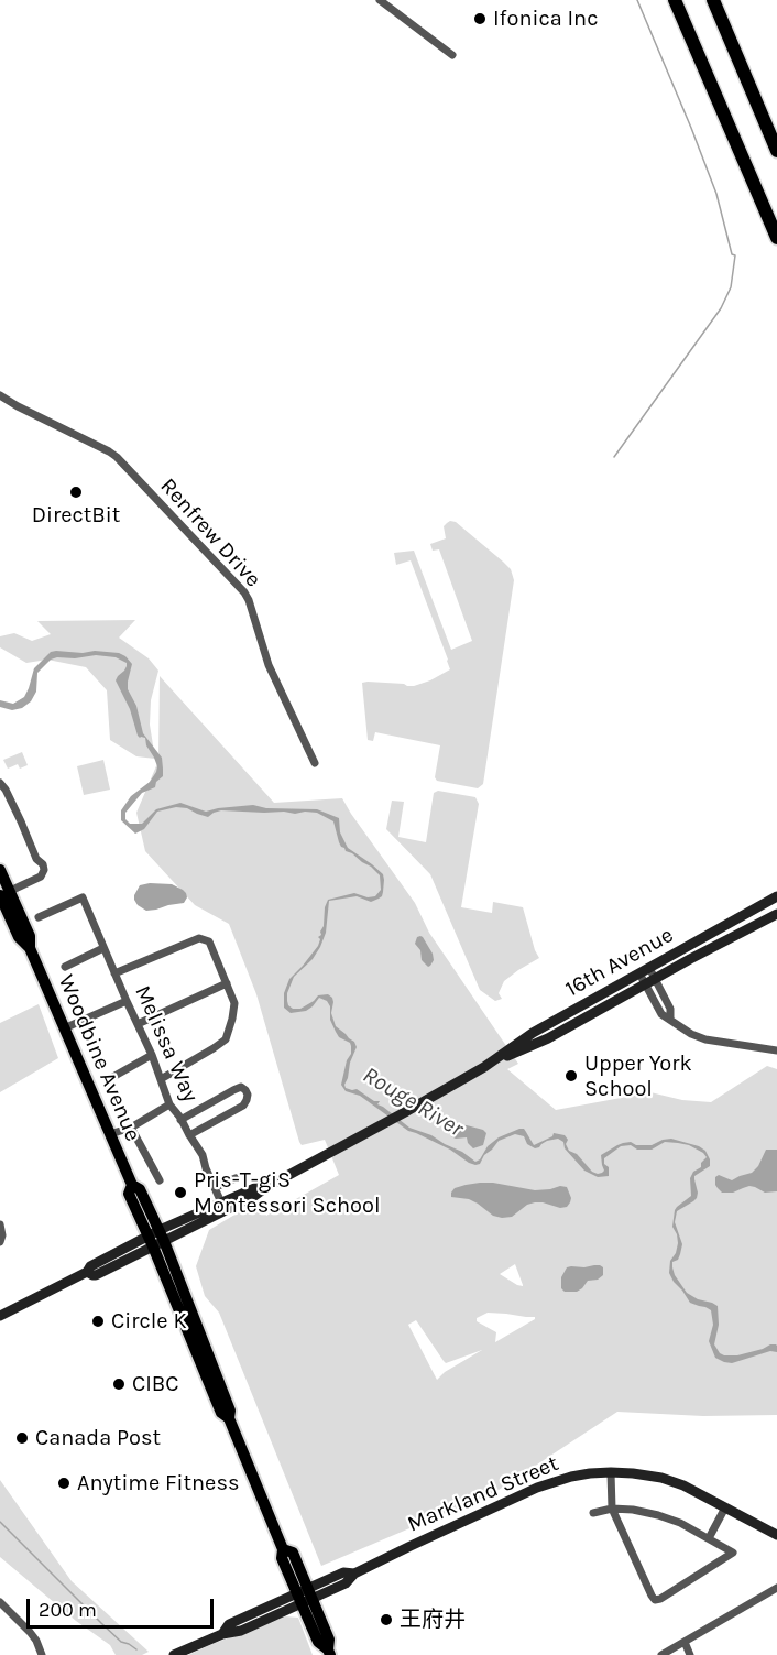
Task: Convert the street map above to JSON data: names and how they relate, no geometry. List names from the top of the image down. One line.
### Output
{"streets":{"main road":["16th Avenue","Woodbine Avenue","Markland Street"],"street":["Renfrew Drive","Melissa Way"]},"crossings":[["16th Avenue","Melissa Way"],["16th Avenue","Woodbine Avenue"],["Woodbine Avenue","Markland Street"]],"water":["Rouge River"],"places":["Ifonica Inc","DirectBit","Upper York School","Pris-T-giS Montessori School","Circle K","CIBC","Canada Post","Anytime Fitness","王府井"],"scale_bar":"200 m"}
